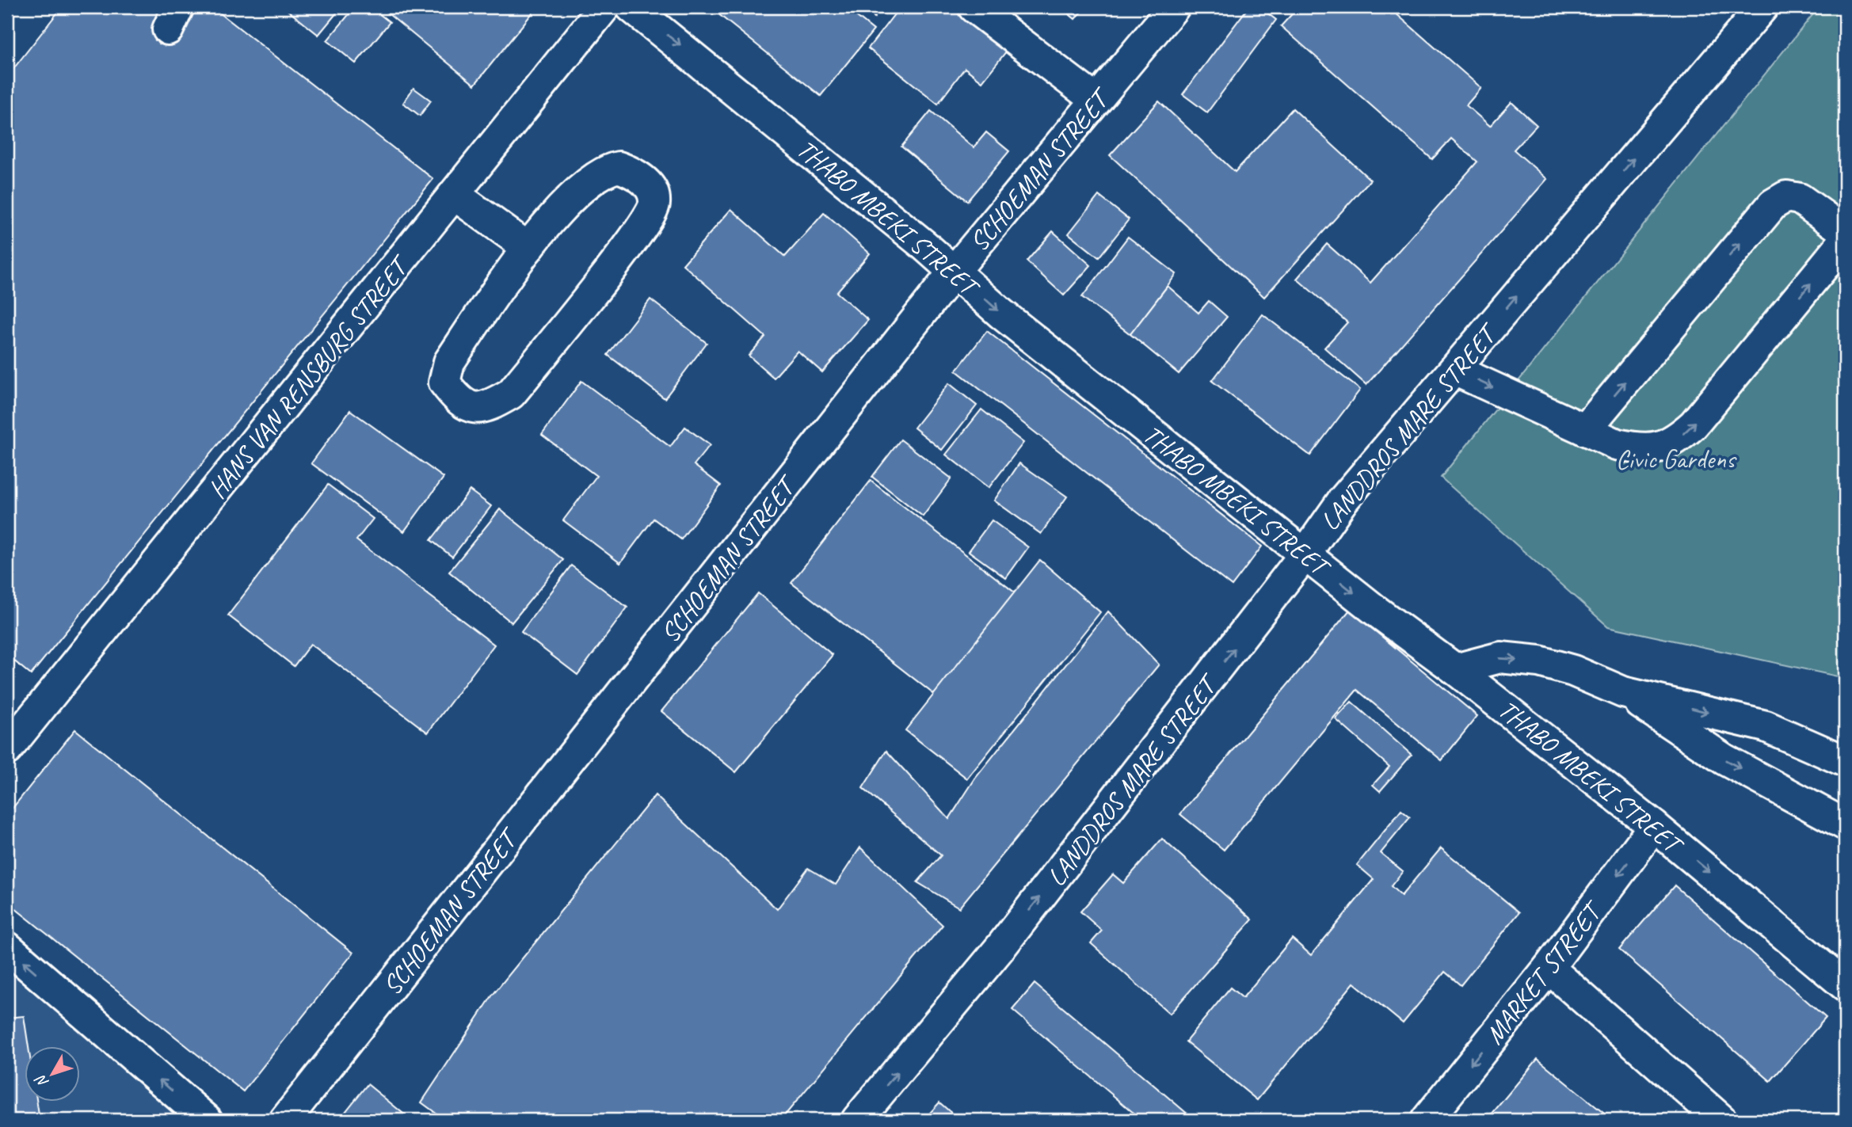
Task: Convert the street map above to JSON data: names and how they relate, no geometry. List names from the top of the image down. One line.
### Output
{"streets":{"street":["SCHOEMAN STREET","THABO MBEKI STREET","HANS VAN RENSBURG STREET","LANDDROS MARE STREET","MARKET STREET"]},"crossings":[["SCHOEMAN STREET","THABO MBEKI STREET"],["THABO MBEKI STREET","LANDDROS MARE STREET"],["THABO MBEKI STREET","MARKET STREET"]],"one_way":["LANDDROS MARE STREET","MARKET STREET"],"parks":["Civic Gardens"],"north":"bottom left"}
